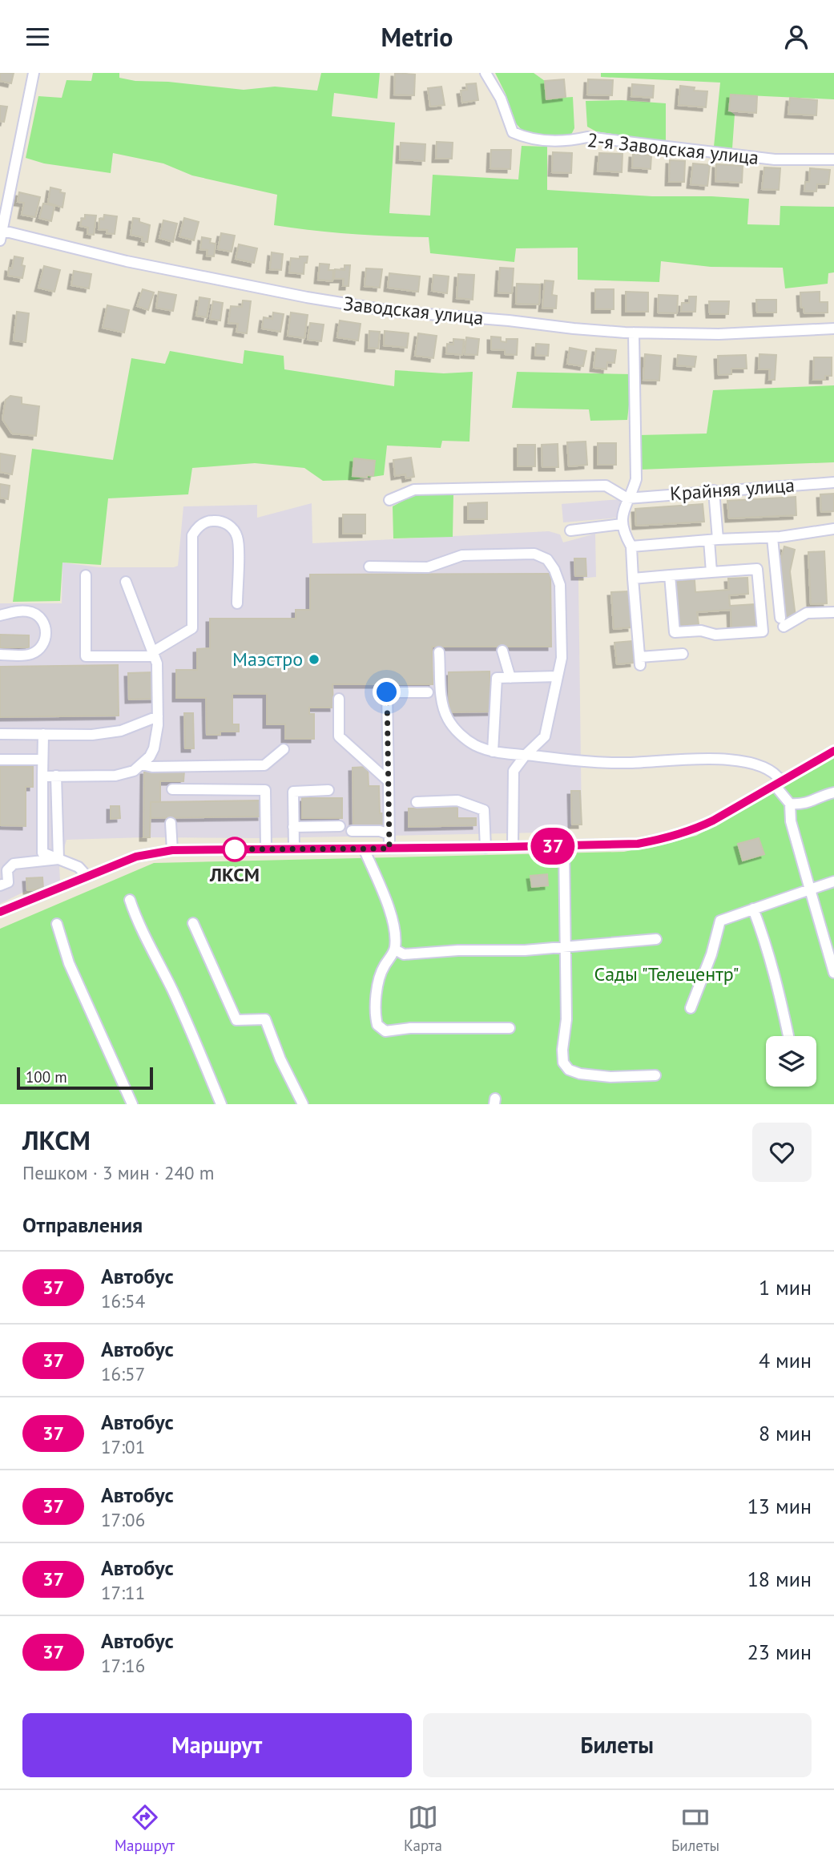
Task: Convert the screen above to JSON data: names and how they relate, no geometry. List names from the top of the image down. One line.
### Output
{"streets":{"street":["2-я Заводская улица","Заводская улица","Крайняя улица"]},"parks":["Сады \"Телецентр\""],"places":["Маэстро","ЛКСМ"],"lines":["bus line 37"],"scale_bar":"100 m","page":{"header":"Metrio","on_map":"37","scale":"100 m","heading":[["ЛКСМ","Пешком · 3 мин · 240 m"],"Отправления"],"list":[{"mark":"37","name":"Автобус","note":"16:54","value":"1 мин"},{"mark":"37","name":"Автобус","note":"16:57","value":"4 мин"},{"mark":"37","name":"Автобус","note":"17:01","value":"8 мин"},{"mark":"37","name":"Автобус","note":"17:06","value":"13 мин"},{"mark":"37","name":"Автобус","note":"17:11","value":"18 мин"},{"mark":"37","name":"Автобус","note":"17:16","value":"23 мин"}],"buttons":["Маршрут","Билеты"],"tabs":["Маршрут","Карта","Билеты"]}}
